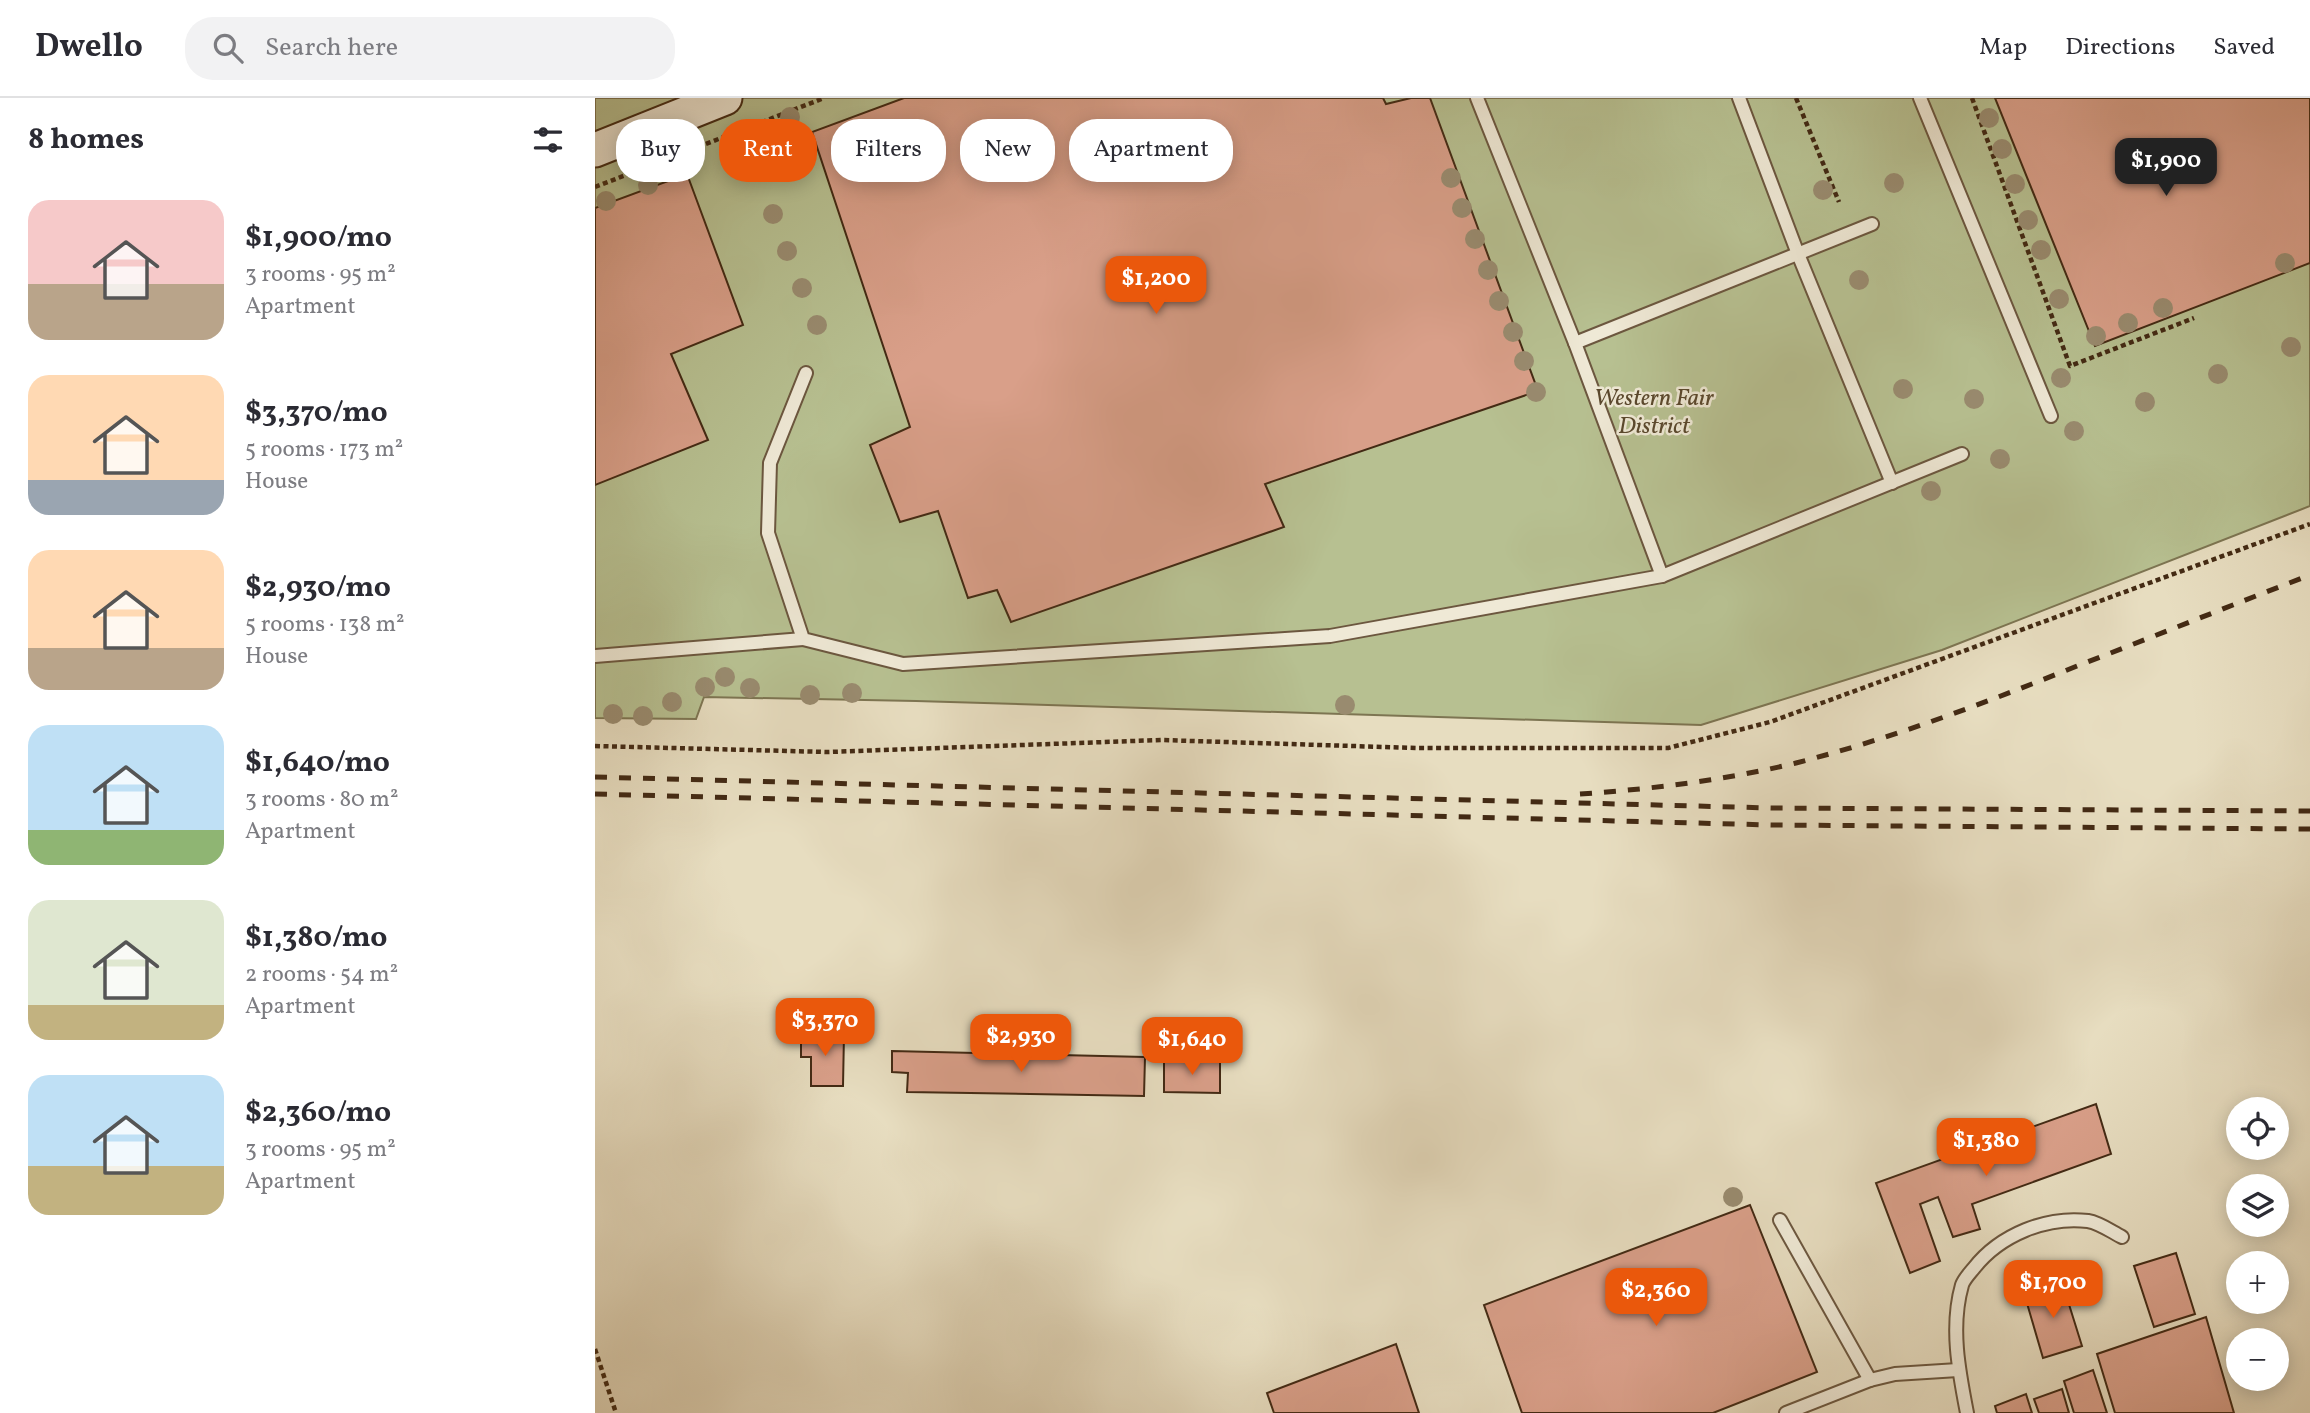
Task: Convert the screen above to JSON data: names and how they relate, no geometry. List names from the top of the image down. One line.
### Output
{"parks":["Western Fair District"],"page":{"header":"Dwello","search":"Search here","nav":["Map","Directions","Saved"],"heading":"8 homes","chip":["Buy","Rent","Filters","New","Apartment"],"price":["$1,900","$1,200","$3,370","$2,930","$1,640","$1,380","$1,700","$2,360"],"list":[{"name":"$1,900/mo","note":"3 rooms · 95 m² · Apartment"},{"name":"$3,370/mo","note":"5 rooms · 173 m² · House"},{"name":"$2,930/mo","note":"5 rooms · 138 m² · House"},{"name":"$1,640/mo","note":"3 rooms · 80 m² · Apartment"},{"name":"$1,380/mo","note":"2 rooms · 54 m² · Apartment"},{"name":"$2,360/mo","note":"3 rooms · 95 m² · Apartment"}],"map_buttons":["+","−"]}}
